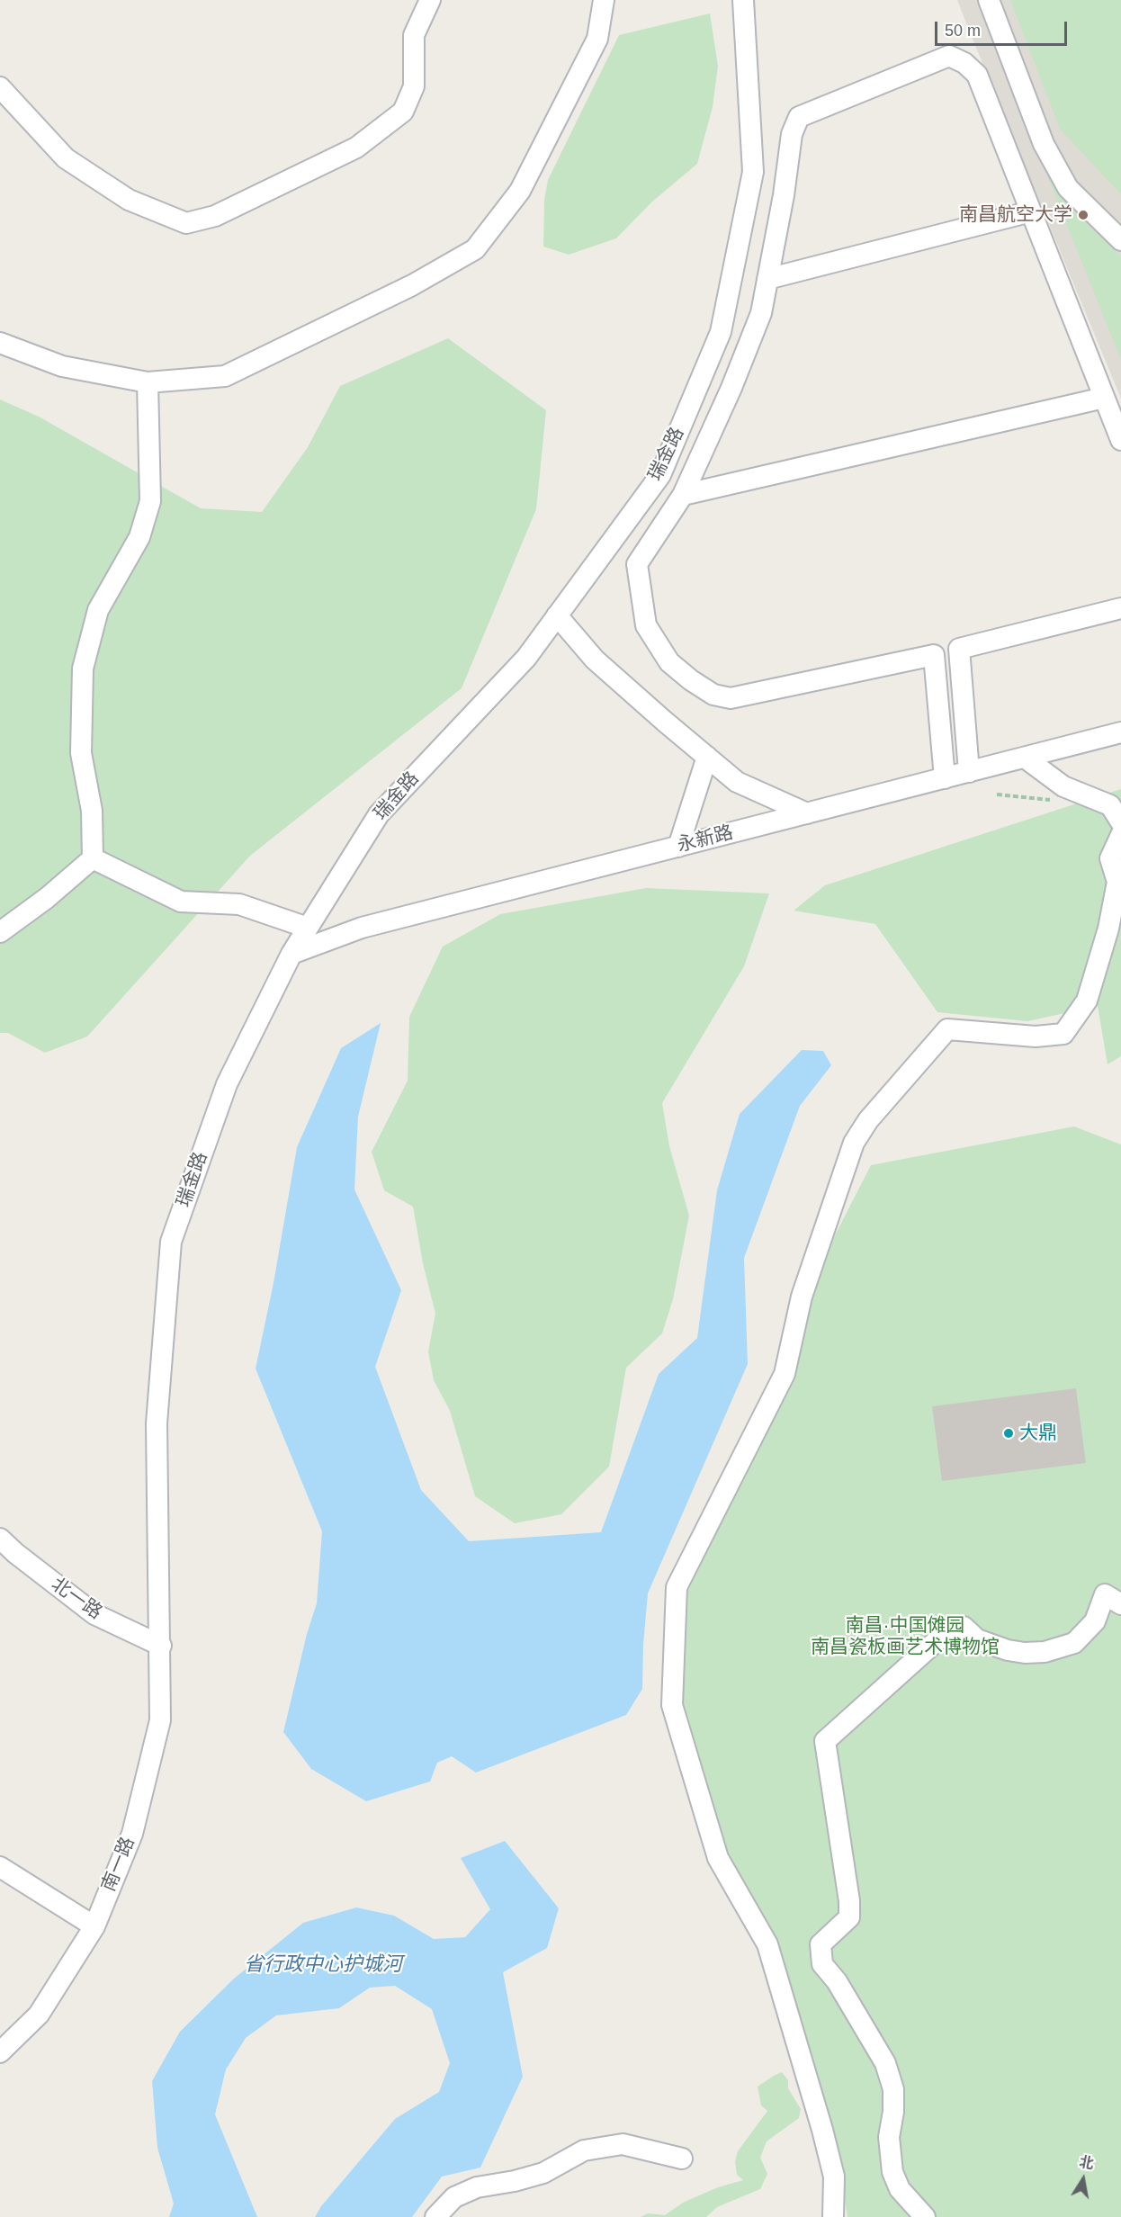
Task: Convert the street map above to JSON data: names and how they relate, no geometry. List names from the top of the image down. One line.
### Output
{"streets":{"street":["瑞金路","永新路","北一路","南一路"]},"crossings":[["瑞金路","永新路"],["瑞金路","北一路"],["瑞金路","南一路"],["北一路","南一路"]],"water":["省行政中心护城河"],"parks":["南昌·中国傩园 南昌瓷板画艺术博物馆"],"places":["南昌航空大学","大鼎"],"scale_bar":"50 m","north":"top"}
